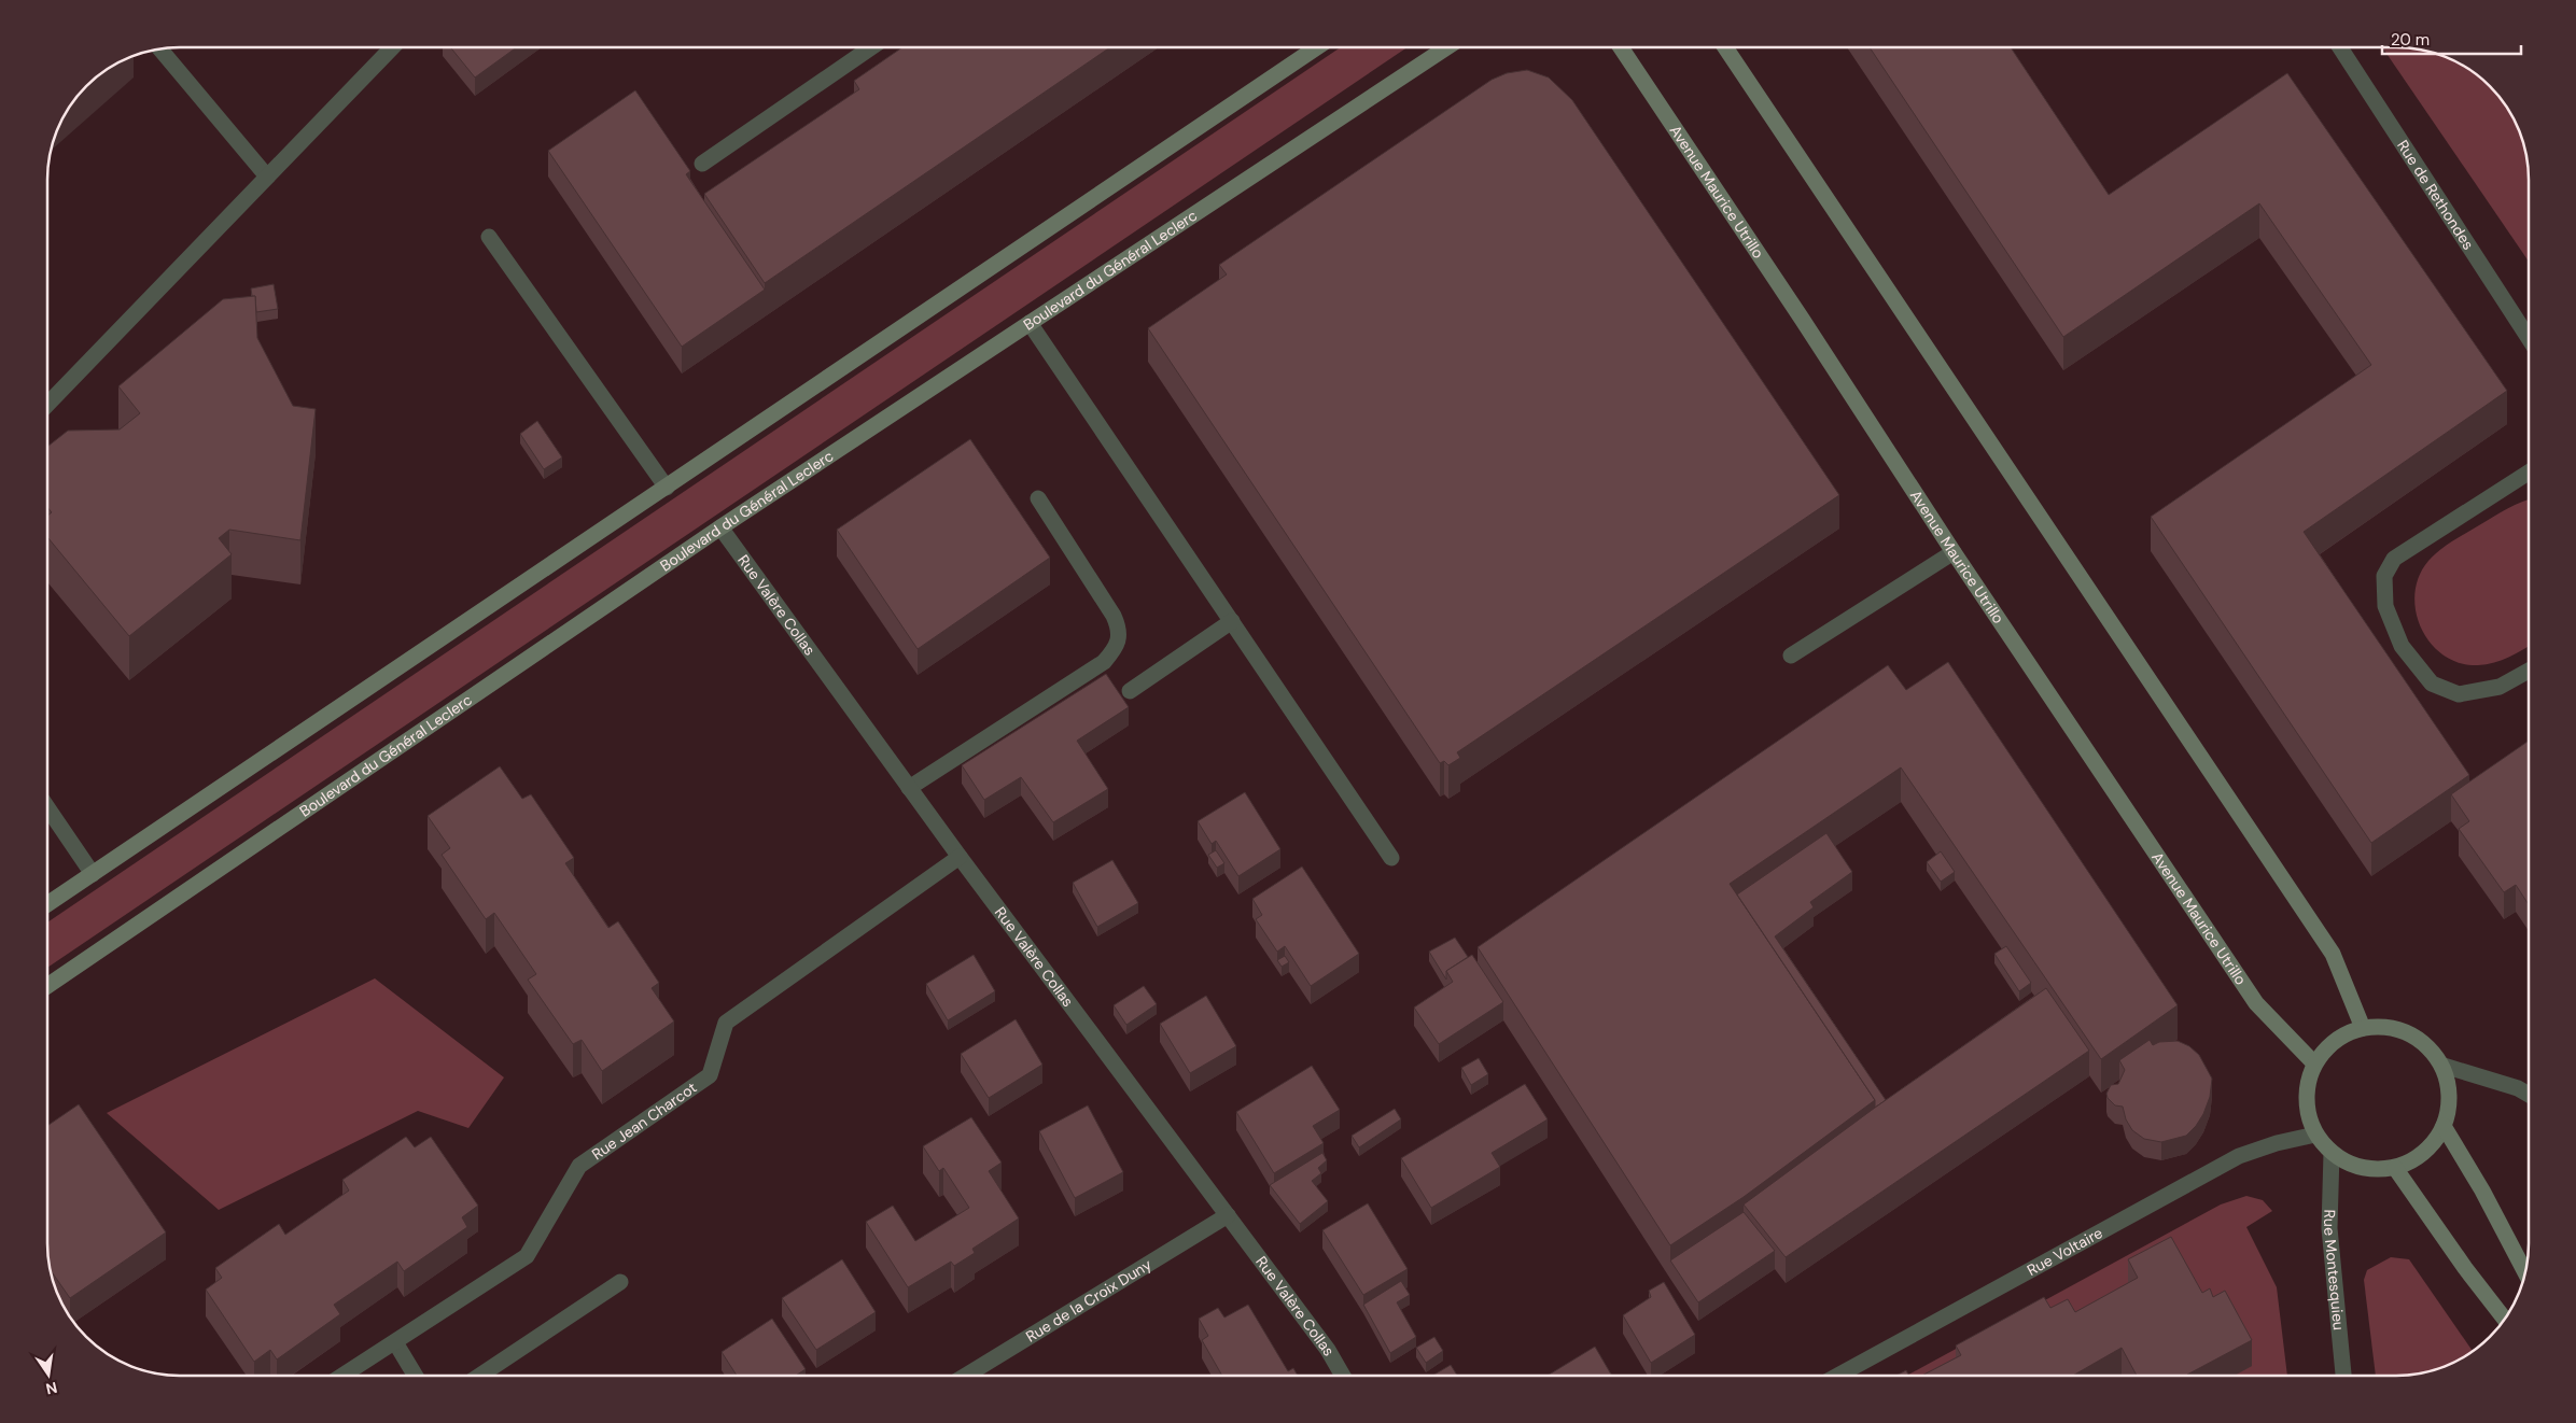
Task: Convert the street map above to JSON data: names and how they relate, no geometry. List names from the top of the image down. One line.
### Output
{"streets":{"street":["Avenue Maurice Utrillo","Rue de Rethondes","Boulevard du Général Leclerc","Rue Valère Collas","Rue Jean Charcot","Rue Voltaire","Rue Montesquieu","Rue de la Croix Duny"]},"crossings":[["Avenue Maurice Utrillo","Rue Voltaire"],["Avenue Maurice Utrillo","Rue Montesquieu"],["Boulevard du Général Leclerc","Rue Valère Collas"],["Rue Valère Collas","Rue Jean Charcot"],["Rue Valère Collas","Rue de la Croix Duny"],["Rue Voltaire","Rue Montesquieu"]],"scale_bar":"20 m","north":"bottom"}
